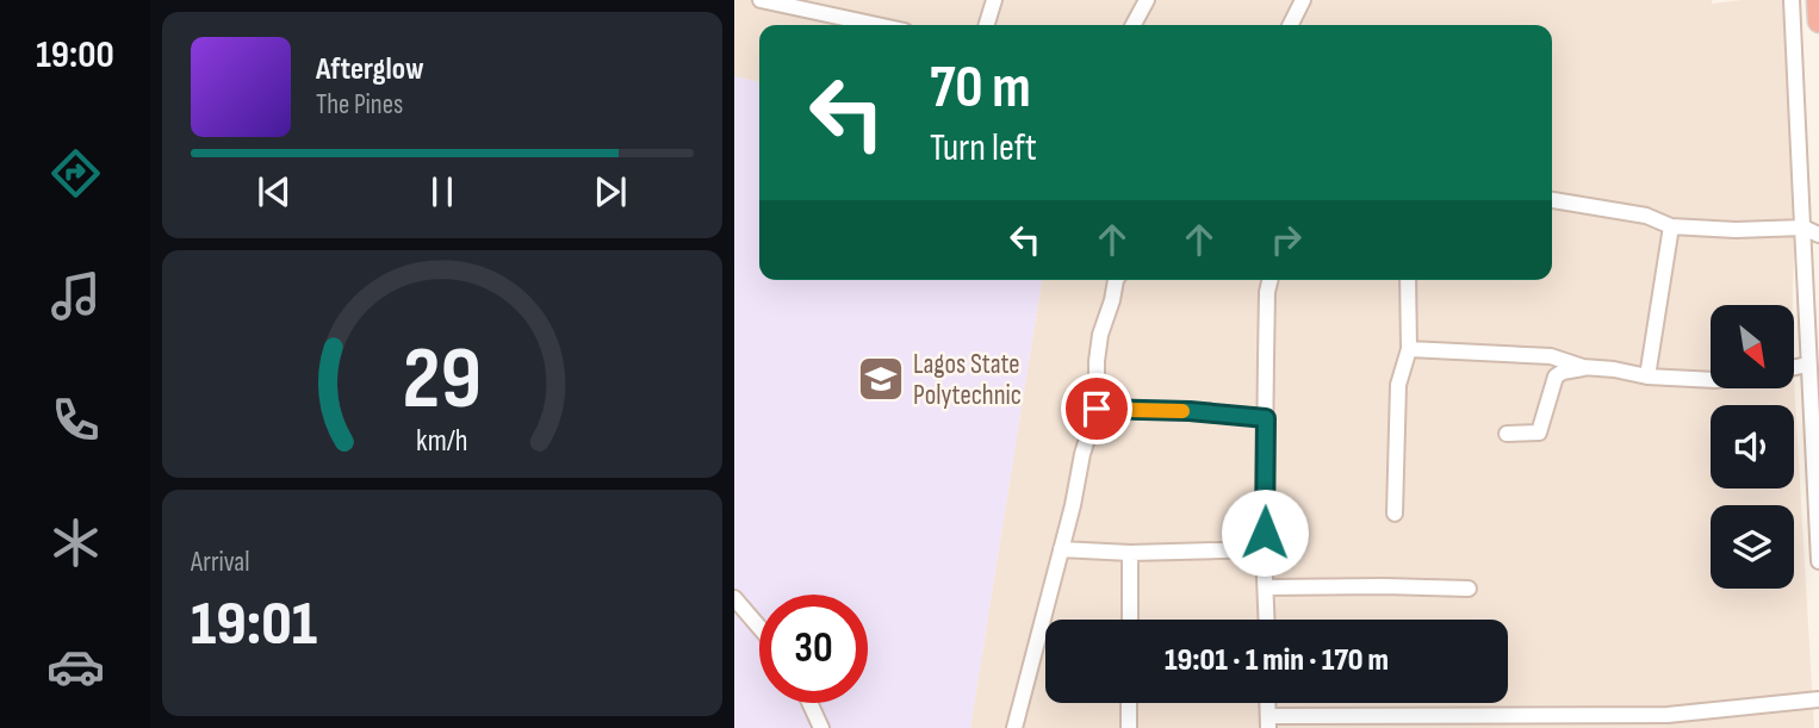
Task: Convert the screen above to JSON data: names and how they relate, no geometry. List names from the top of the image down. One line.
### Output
{"places":{"school or university":["Lagos State Polytechnic"]},"north":"bottom right","page":{"tabs":"19:00","turn":["70 m","Turn left"],"song":["Afterglow","The Pines"],"tile":["Arrival","19:01"],"limit":"30","trip":"19:01 · 1 min · 170 m","gauge":["29","km/h"]}}
